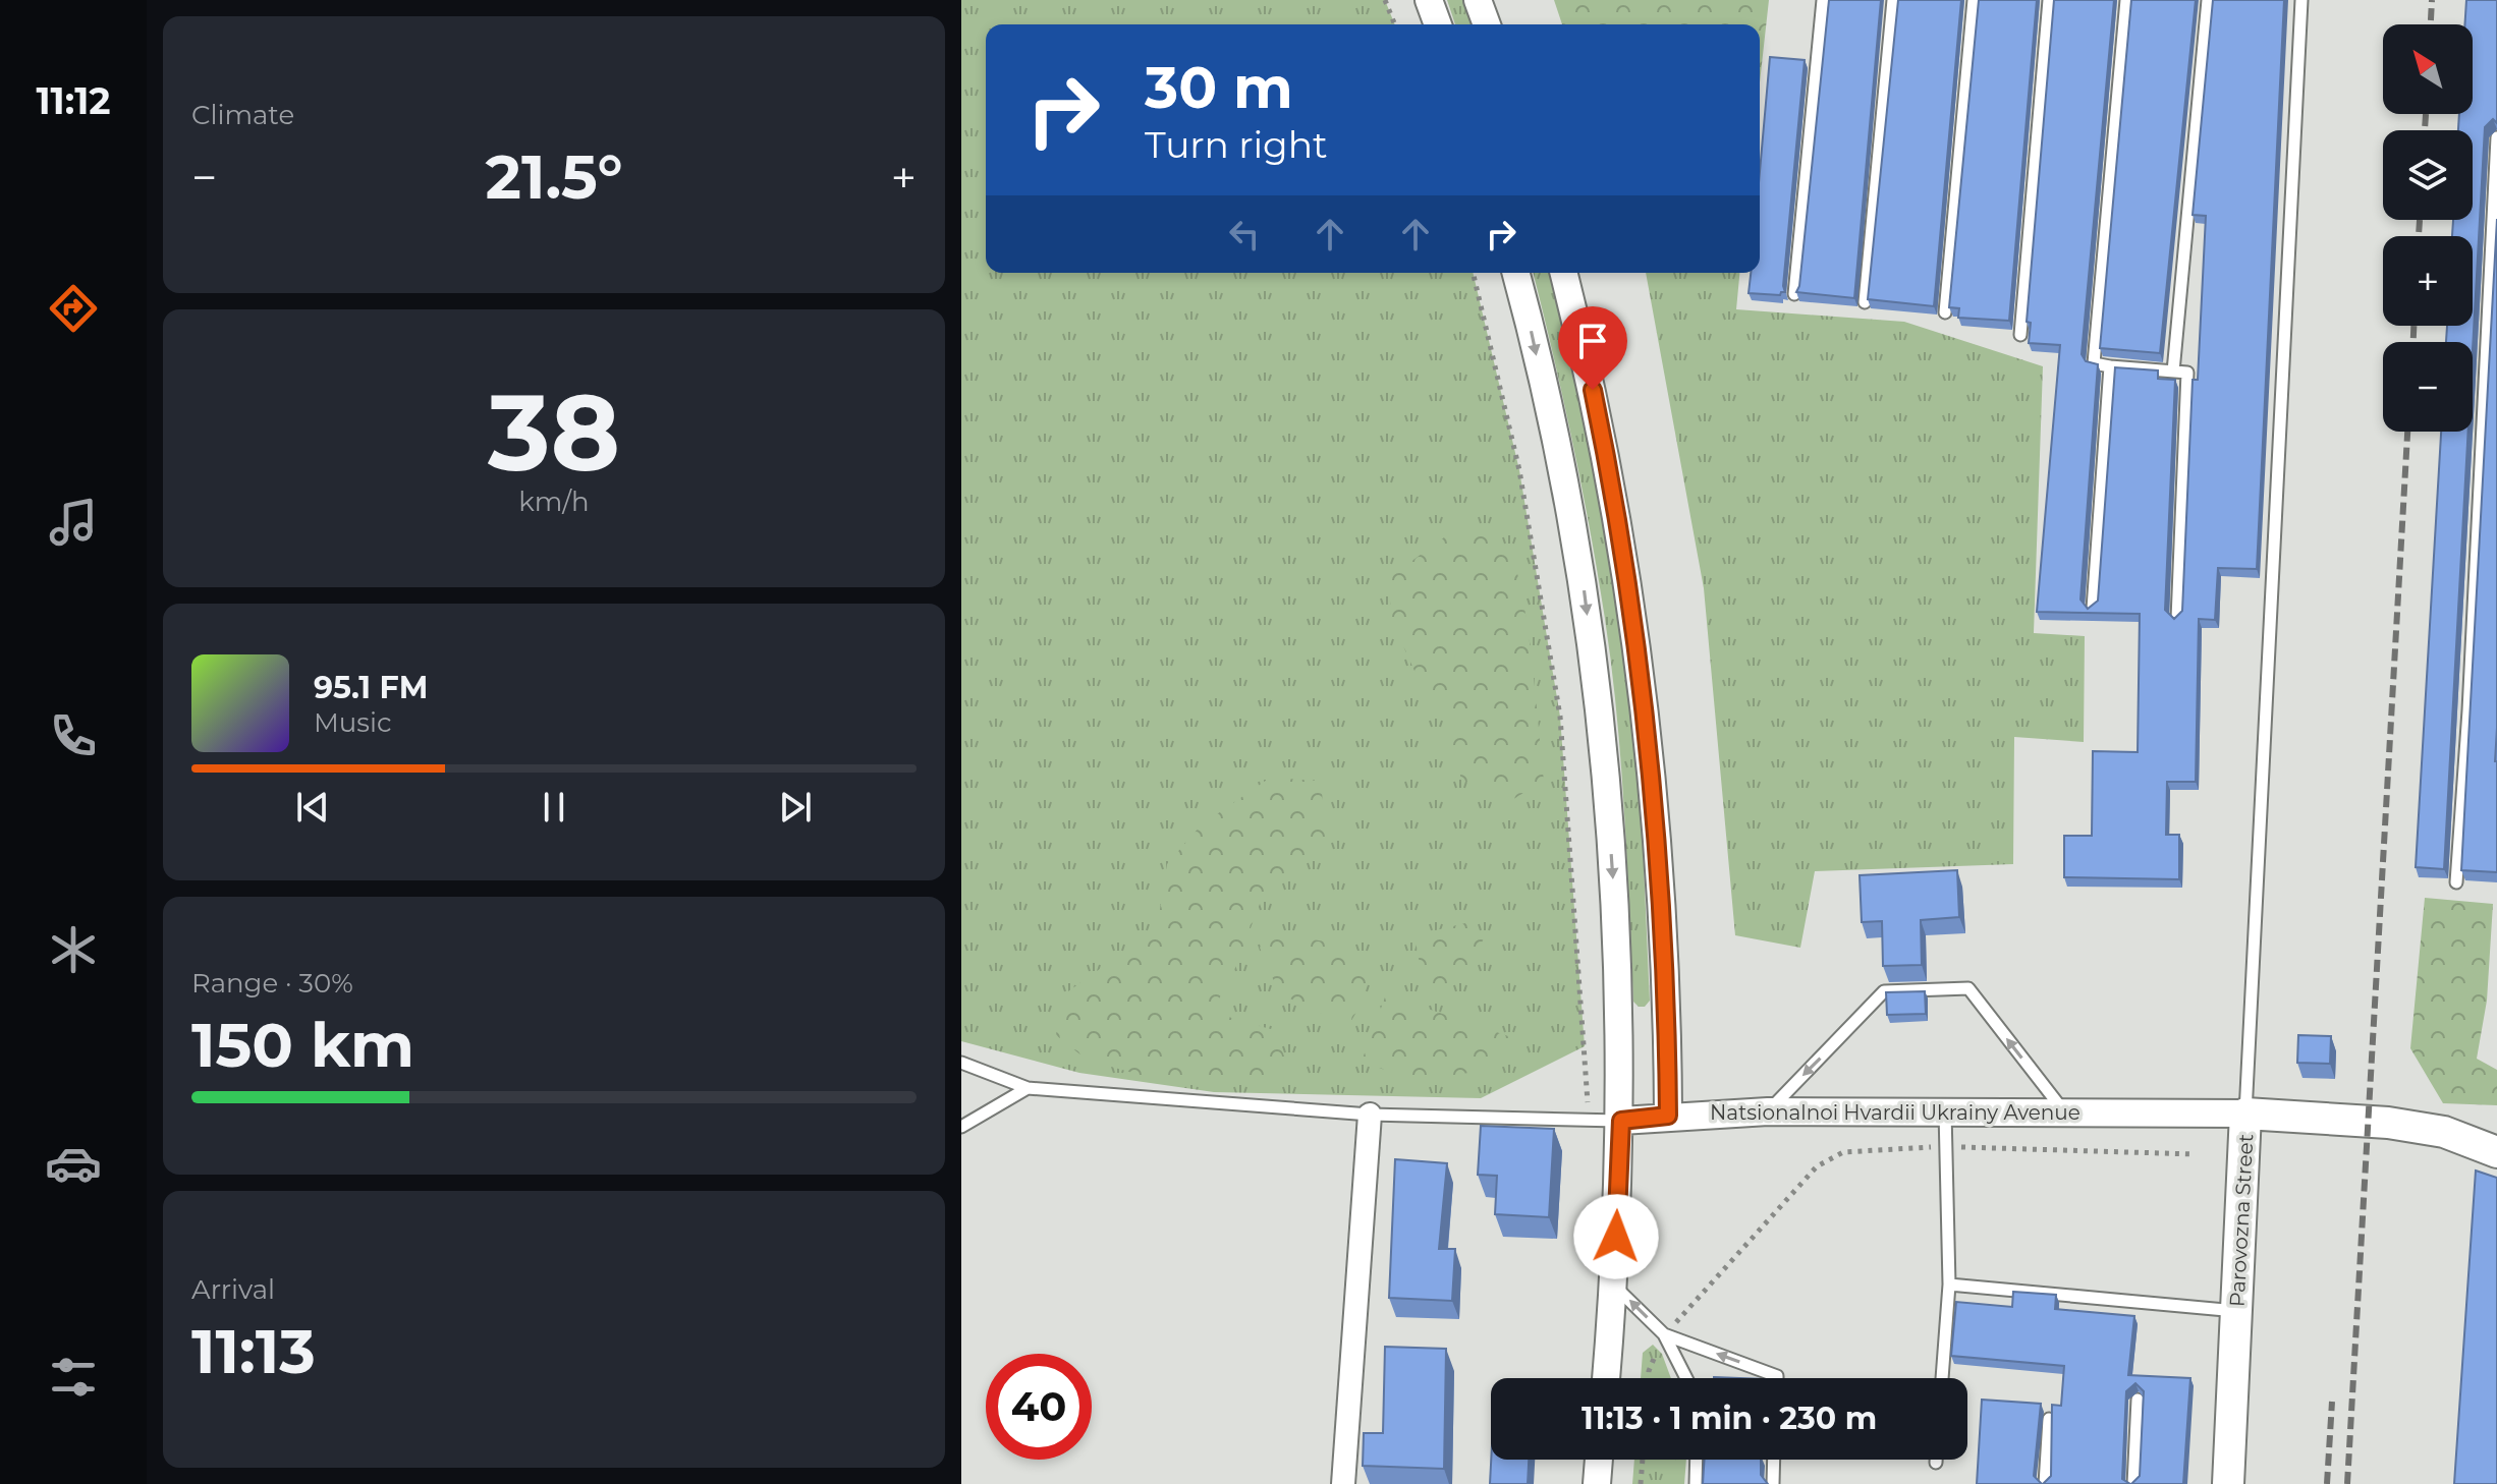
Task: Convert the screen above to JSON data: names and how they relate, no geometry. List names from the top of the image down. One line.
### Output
{"streets":{"main road":["Parovozna Street"],"street":["Natsionalnoi Hvardii Ukrainy Avenue"]},"crossings":[["Natsionalnoi Hvardii Ukrainy Avenue","Parovozna Street"]],"north":"top left","page":{"tabs":"11:12","tile":["Climate",["38","km/h"],["Range · 30%","150 km"],["Arrival","11:13"]],"map_buttons":["+","−"],"turn":["30 m","Turn right"],"heat":["−","21.5°","+"],"song":["95.1 FM","Music"],"limit":"40","trip":"11:13 · 1 min · 230 m"}}
